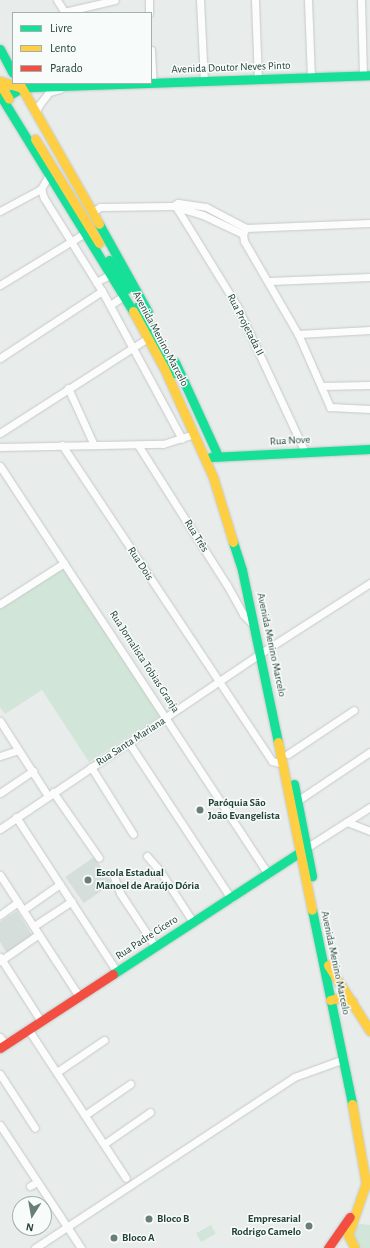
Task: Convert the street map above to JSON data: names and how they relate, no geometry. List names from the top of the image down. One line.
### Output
{"streets":{"main road":["Avenida Doutor Neves Pinto","Avenida Menino Marcelo","Rua Nove","Rua Padre Cícero"],"street":["Rua Projetada II","Rua Três","Rua Dois","Rua Jornalista Tobias Granja","Rua Santa Mariana"]},"crossings":[["Rua Projetada II","Rua Nove"],["Avenida Menino Marcelo","Rua Nove"],["Avenida Menino Marcelo","Rua Três"],["Avenida Menino Marcelo","Rua Dois"],["Avenida Menino Marcelo","Rua Santa Mariana"],["Avenida Menino Marcelo","Rua Padre Cícero"],["Rua Dois","Rua Santa Mariana"],["Rua Jornalista Tobias Granja","Rua Santa Mariana"],["Rua Jornalista Tobias Granja","Rua Padre Cícero"]],"places":["Paróquia São João Evangelista","Escola Estadual Manoel de Araújo Dória","Bloco B","Empresarial Rodrigo Camelo","Bloco A"],"legend":["Livre","Lento","Parado"],"north":"bottom"}
